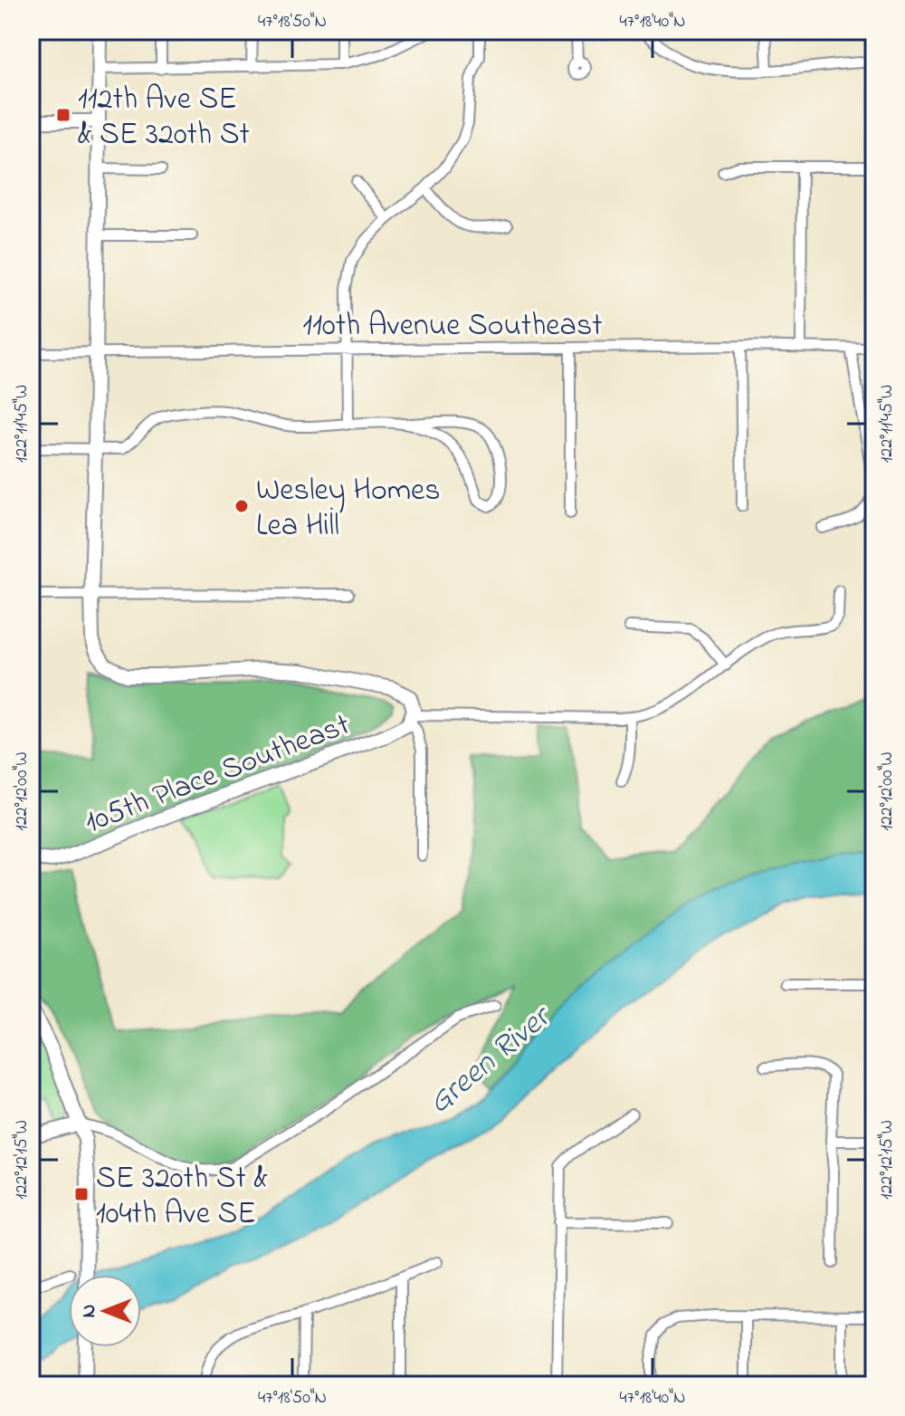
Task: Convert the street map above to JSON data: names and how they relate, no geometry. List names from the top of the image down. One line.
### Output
{"streets":{"street":["110th Avenue Southeast","105th Place Southeast"]},"water":["Green River"],"places":{"transit":["112th Ave SE & SE 320th St","SE 320th St & 104th Ave SE"],"other":["Wesley Homes Lea Hill"]},"north":"left","coordinates":["47°18'50\"N","47°18'40\"N","122°11'45\"W","122°12'00\"W","122°12'15\"W"]}
